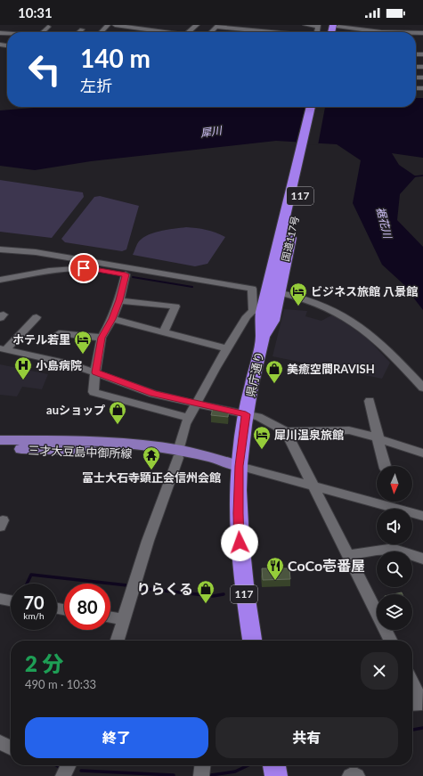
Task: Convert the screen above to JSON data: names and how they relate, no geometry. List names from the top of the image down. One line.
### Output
{"streets":{"highway":["117","国道117号","県庁通り"],"main road":["三才大豆島中御所線"]},"crossings":[["国道117号","県庁通り"],["県庁通り","三才大豆島中御所線"]],"water":["犀川","裾花川"],"places":{"hotel":["ビジネス旅館 八景館","ホテル若里","犀川温泉旅館"],"hospital":["小島病院"],"shop":["美癒空間RAVISH","auショップ","りらくる"],"temple":["冨士大石寺顕正会信州会館"],"restaurant":["CoCo壱番屋"]},"north":"bottom","page":{"status":"10:31","turn":["140 m","左折"],"speed":"70 km/h","limit":"80","heading":["2 分","490 m · 10:33"],"buttons":["終了","共有"]}}
